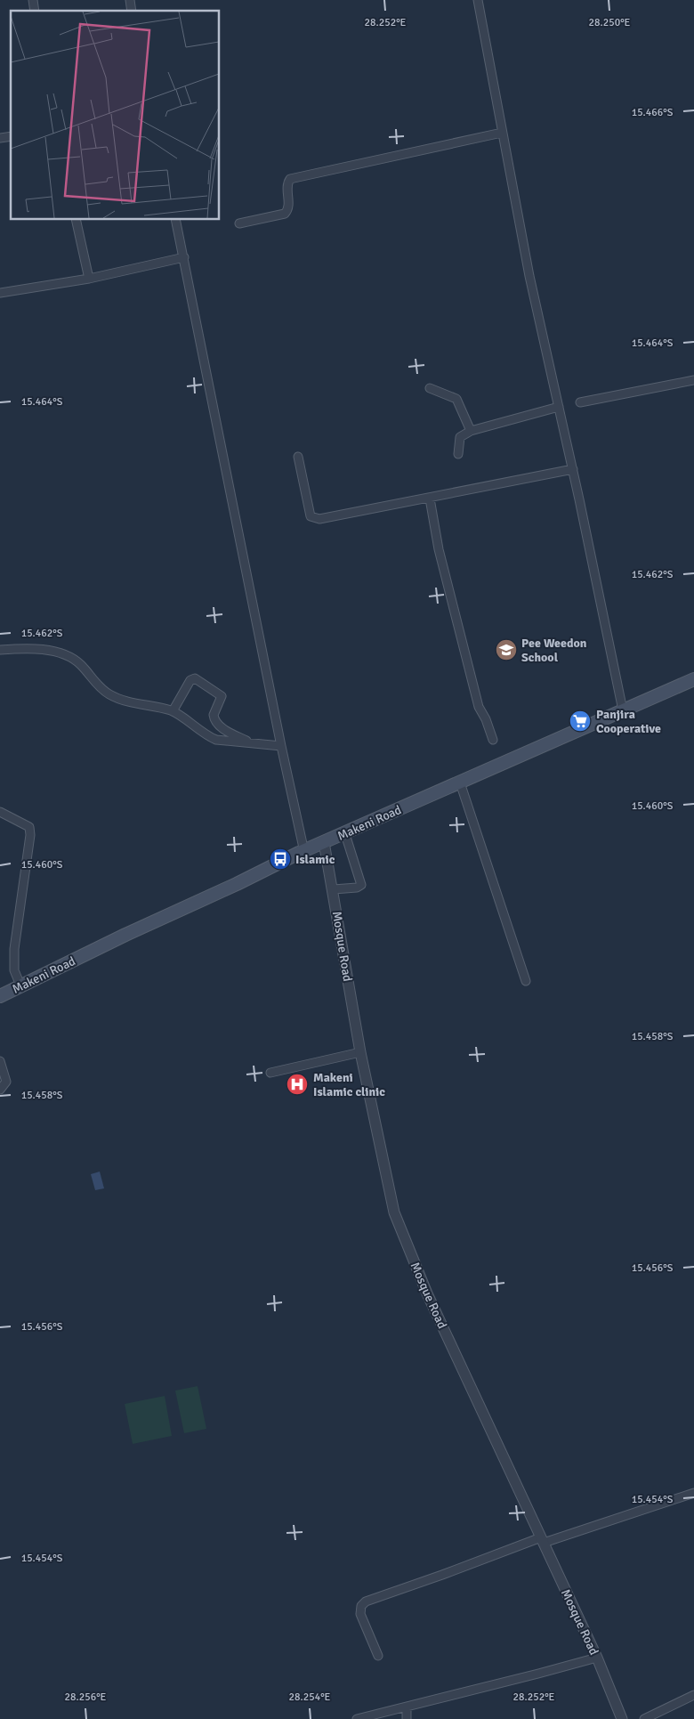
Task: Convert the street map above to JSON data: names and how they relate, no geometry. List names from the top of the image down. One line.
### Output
{"streets":{"main road":["Makeni Road"],"street":["Mosque Road"]},"crossings":[["Makeni Road","Mosque Road"]],"places":{"school or university":["Pee Weedon School"],"supermarket":["Panjira Cooperative"],"bus stop":["Islamic"],"hospital":["Makeni Islamic clinic"]},"coordinates":["28.252°E","28.250°E","15.466°S","15.464°S","15.462°S","15.460°S","15.458°S","15.456°S","15.454°S","28.256°E","28.254°E"]}
